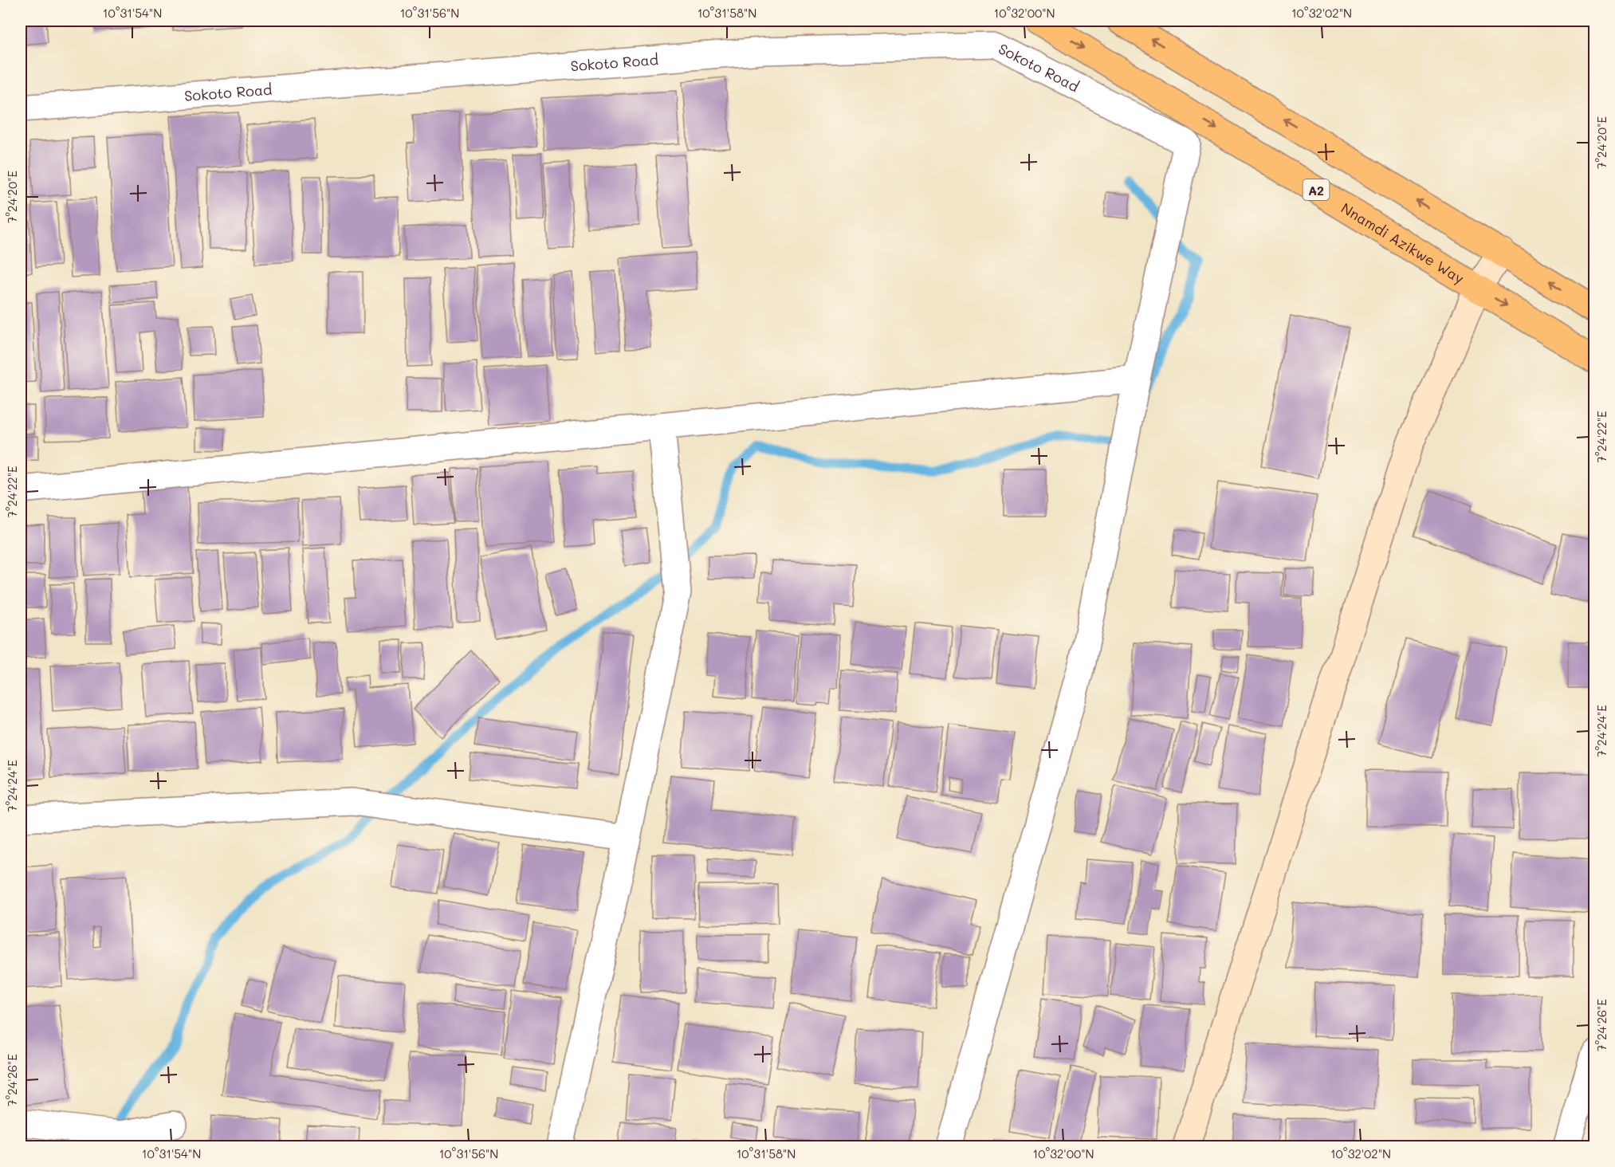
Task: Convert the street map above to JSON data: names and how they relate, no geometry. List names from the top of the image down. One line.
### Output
{"streets":{"highway":["A2","Nnamdi Azikwe Way"],"street":["Sokoto Road"]},"coordinates":["10°31'54\"N","10°31'56\"N","10°31'58\"N","10°32'00\"N","10°32'02\"N","7°24'20\"E","7°24'22\"E","7°24'24\"E","7°24'26\"E"]}
